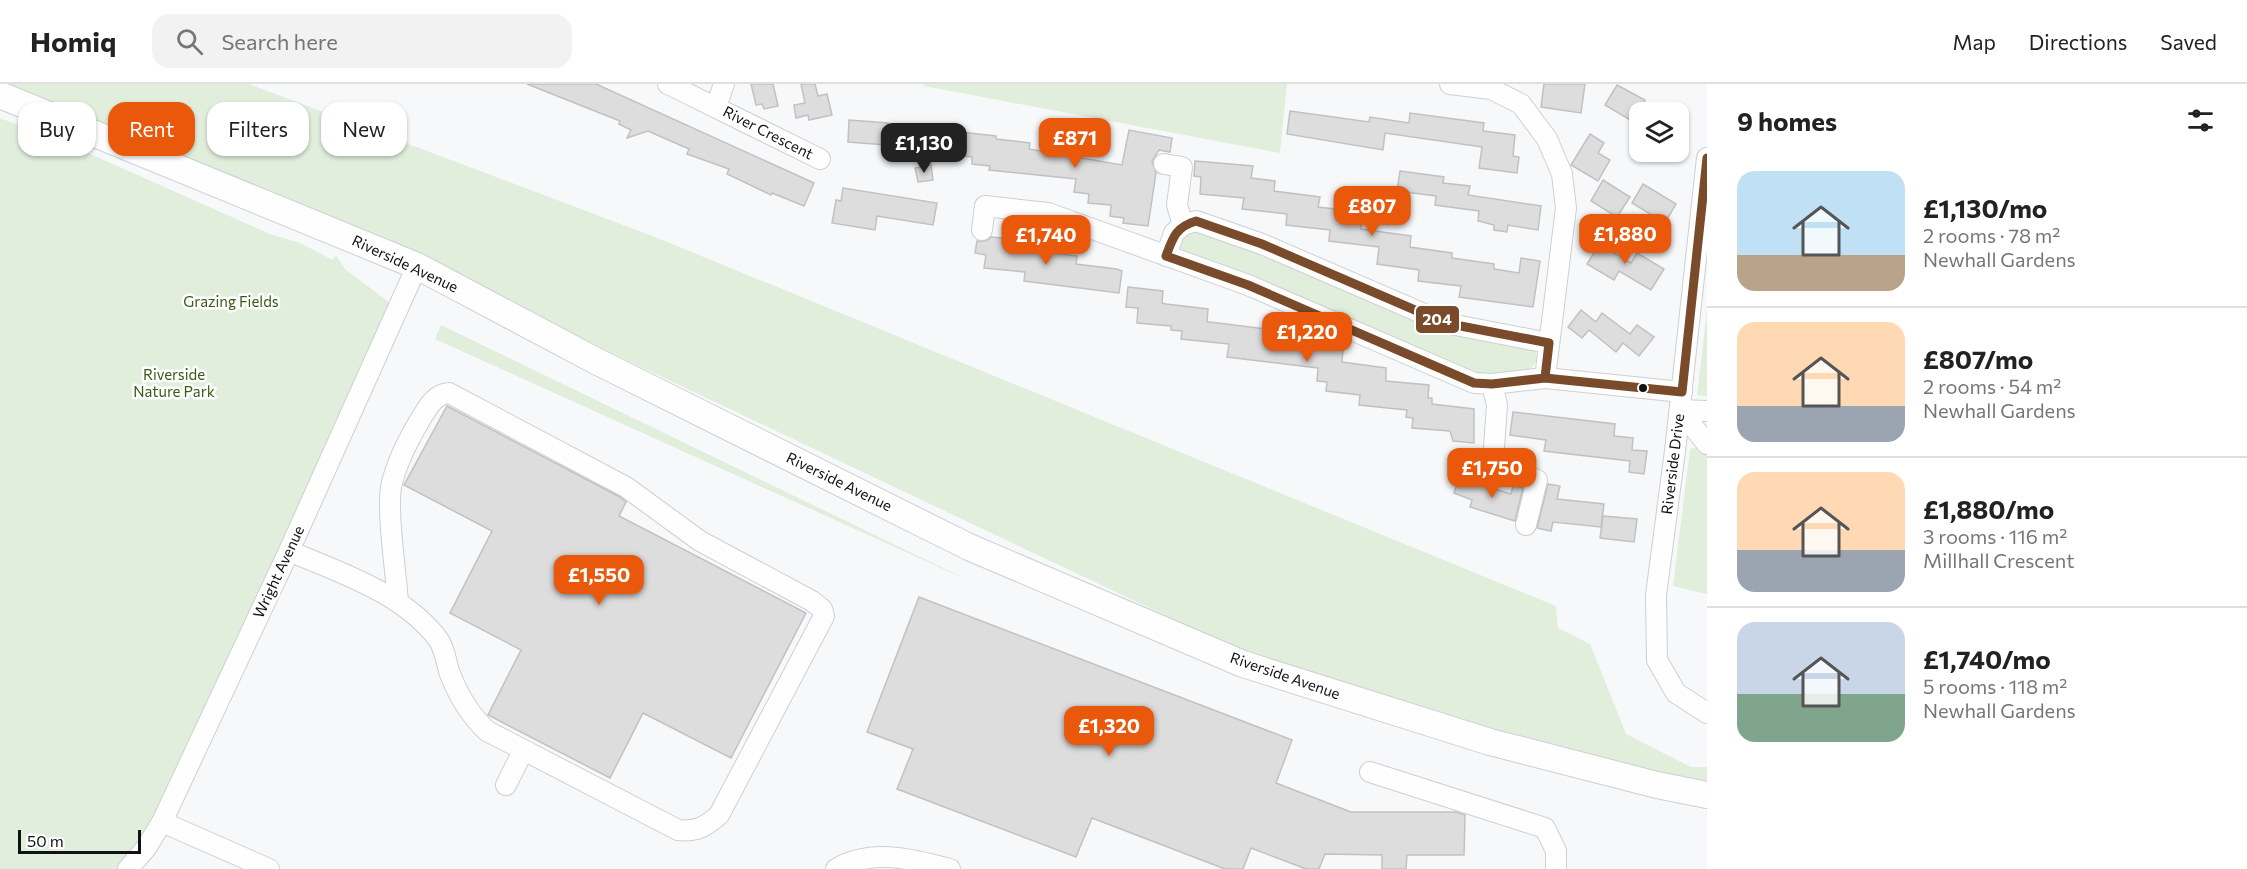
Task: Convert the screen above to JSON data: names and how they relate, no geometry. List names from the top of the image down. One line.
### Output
{"streets":{"main road":["Riverside Avenue"],"street":["River Crescent","Riverside Drive","Wright Avenue"]},"crossings":[["Riverside Avenue","Wright Avenue"]],"parks":["Grazing Fields","Riverside Nature Park"],"lines":["transit line 204"],"scale_bar":"50 m","page":{"header":"Homiq","search":"Search here","nav":["Map","Directions","Saved"],"heading":"9 homes","chip":["Buy","Rent","Filters","New"],"price":["£871","£1,130","£807","£1,880","£1,740","£1,220","£1,750","£1,550","£1,320"],"list":[{"name":"£1,130/mo","note":"2 rooms · 78 m² · Newhall Gardens"},{"name":"£807/mo","note":"2 rooms · 54 m² · Newhall Gardens"},{"name":"£1,880/mo","note":"3 rooms · 116 m² · Millhall Crescent"},{"name":"£1,740/mo","note":"5 rooms · 118 m² · Newhall Gardens"}],"scale":"50 m"}}
